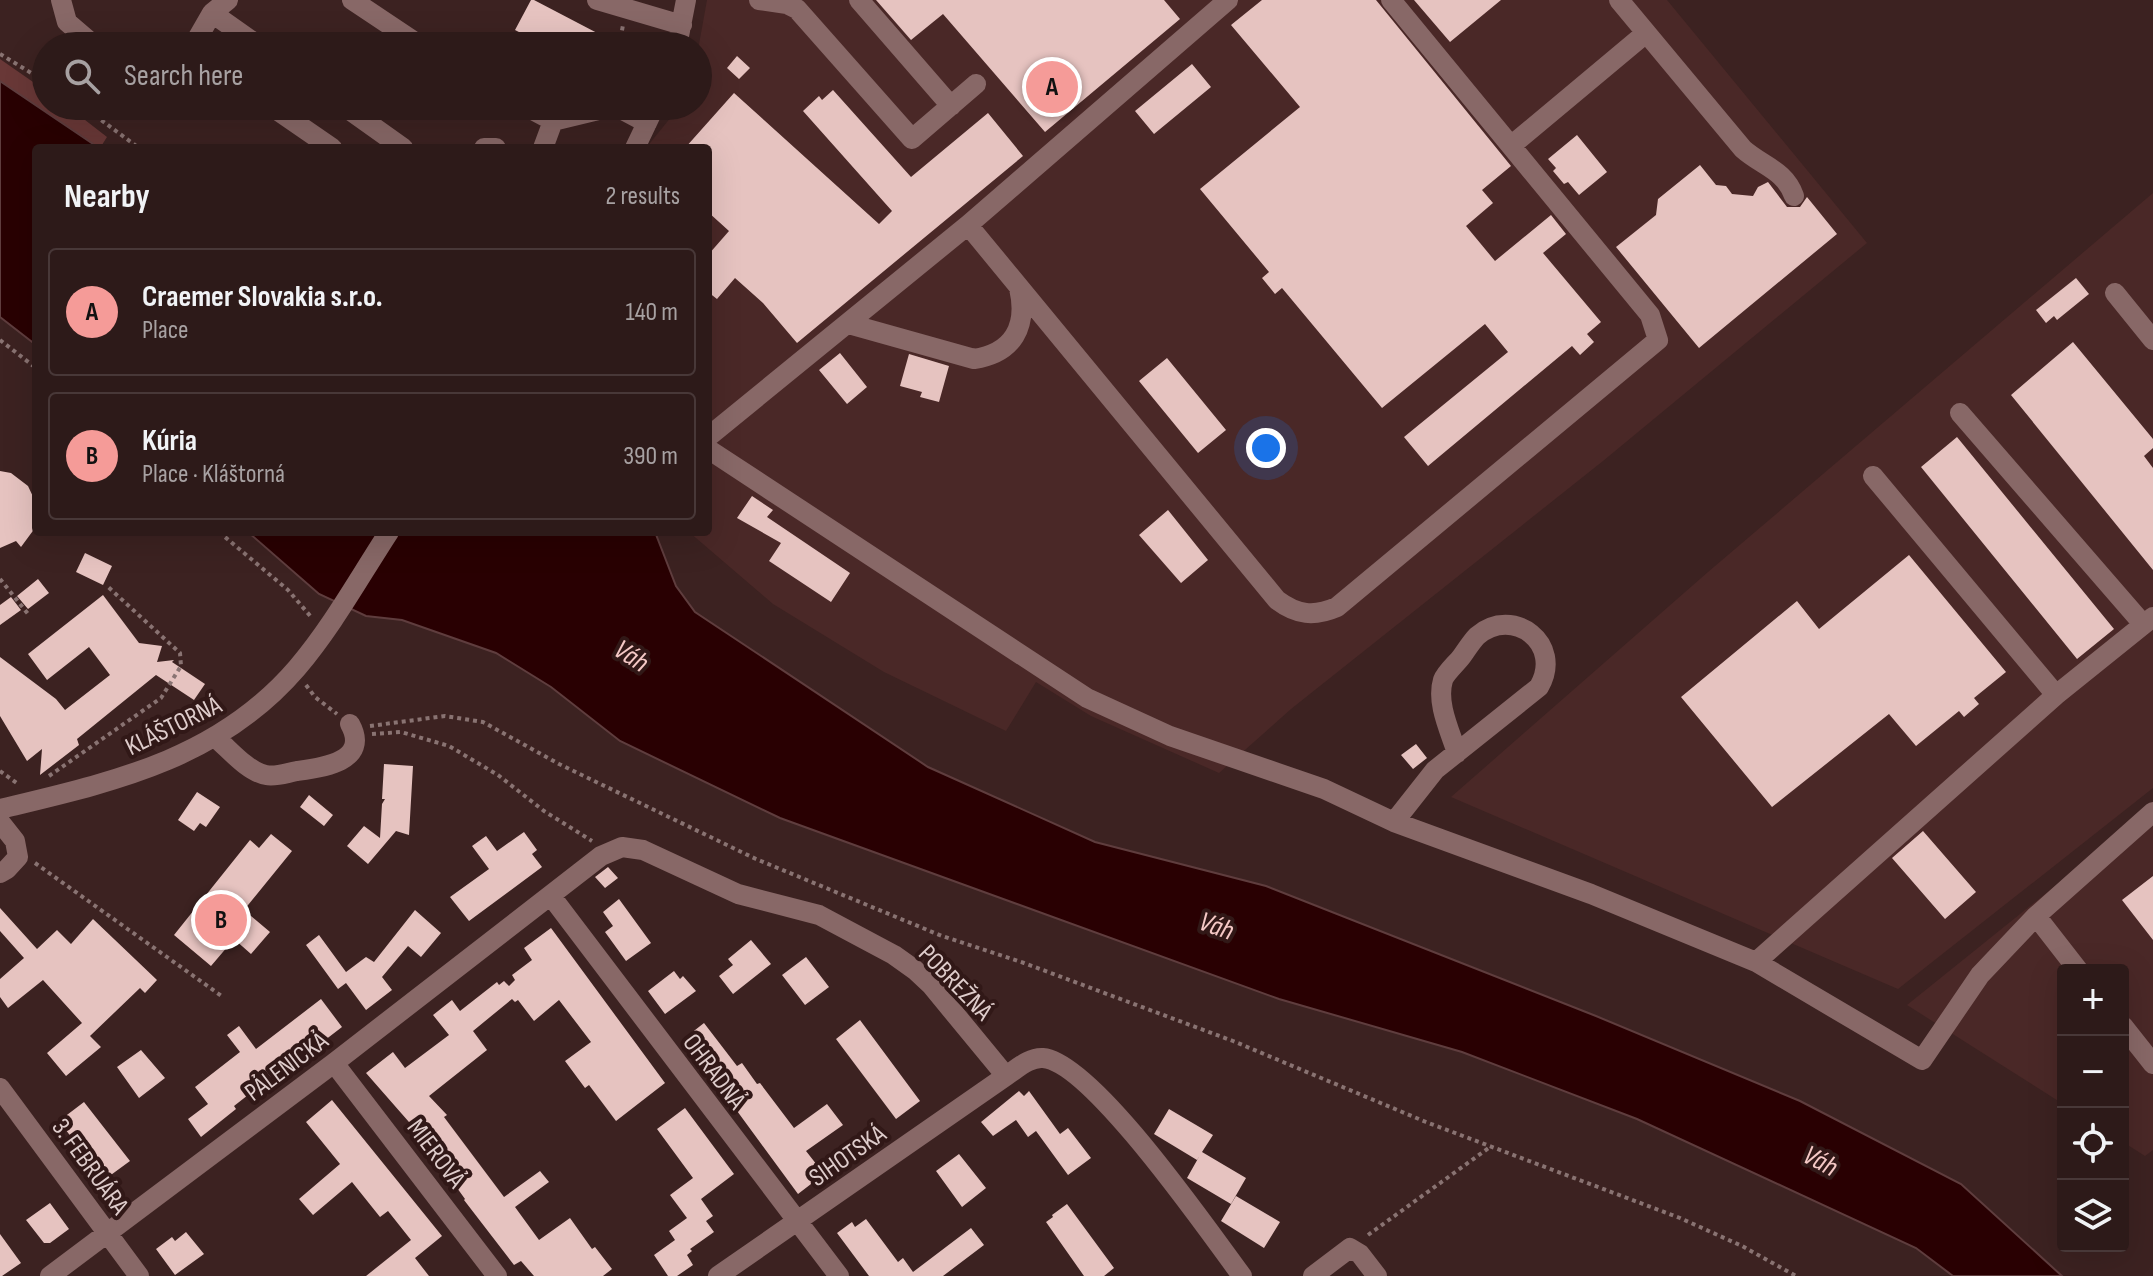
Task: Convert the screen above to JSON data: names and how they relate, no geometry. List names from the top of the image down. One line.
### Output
{"streets":{"street":["KLÁŠTORNÁ","POBREŽNÁ","PÁLENICKÁ","OHRADNÁ","MIEROVÁ","SIHOTSKÁ","3. FEBRUÁRA"]},"crossings":[["POBREŽNÁ","SIHOTSKÁ"],["PÁLENICKÁ","OHRADNÁ"],["PÁLENICKÁ","MIEROVÁ"],["PÁLENICKÁ","3. FEBRUÁRA"],["OHRADNÁ","SIHOTSKÁ"]],"water":["Váh"],"page":{"search":"Search here","pins":["A","B"],"heading":["Nearby","2 results"],"list":[{"mark":"A","name":"Craemer Slovakia s.r.o.","note":"Place","value":"140 m"},{"mark":"B","name":"Kúria","note":"Place · Kláštorná","value":"390 m"}],"map_buttons":["+","−"]}}
